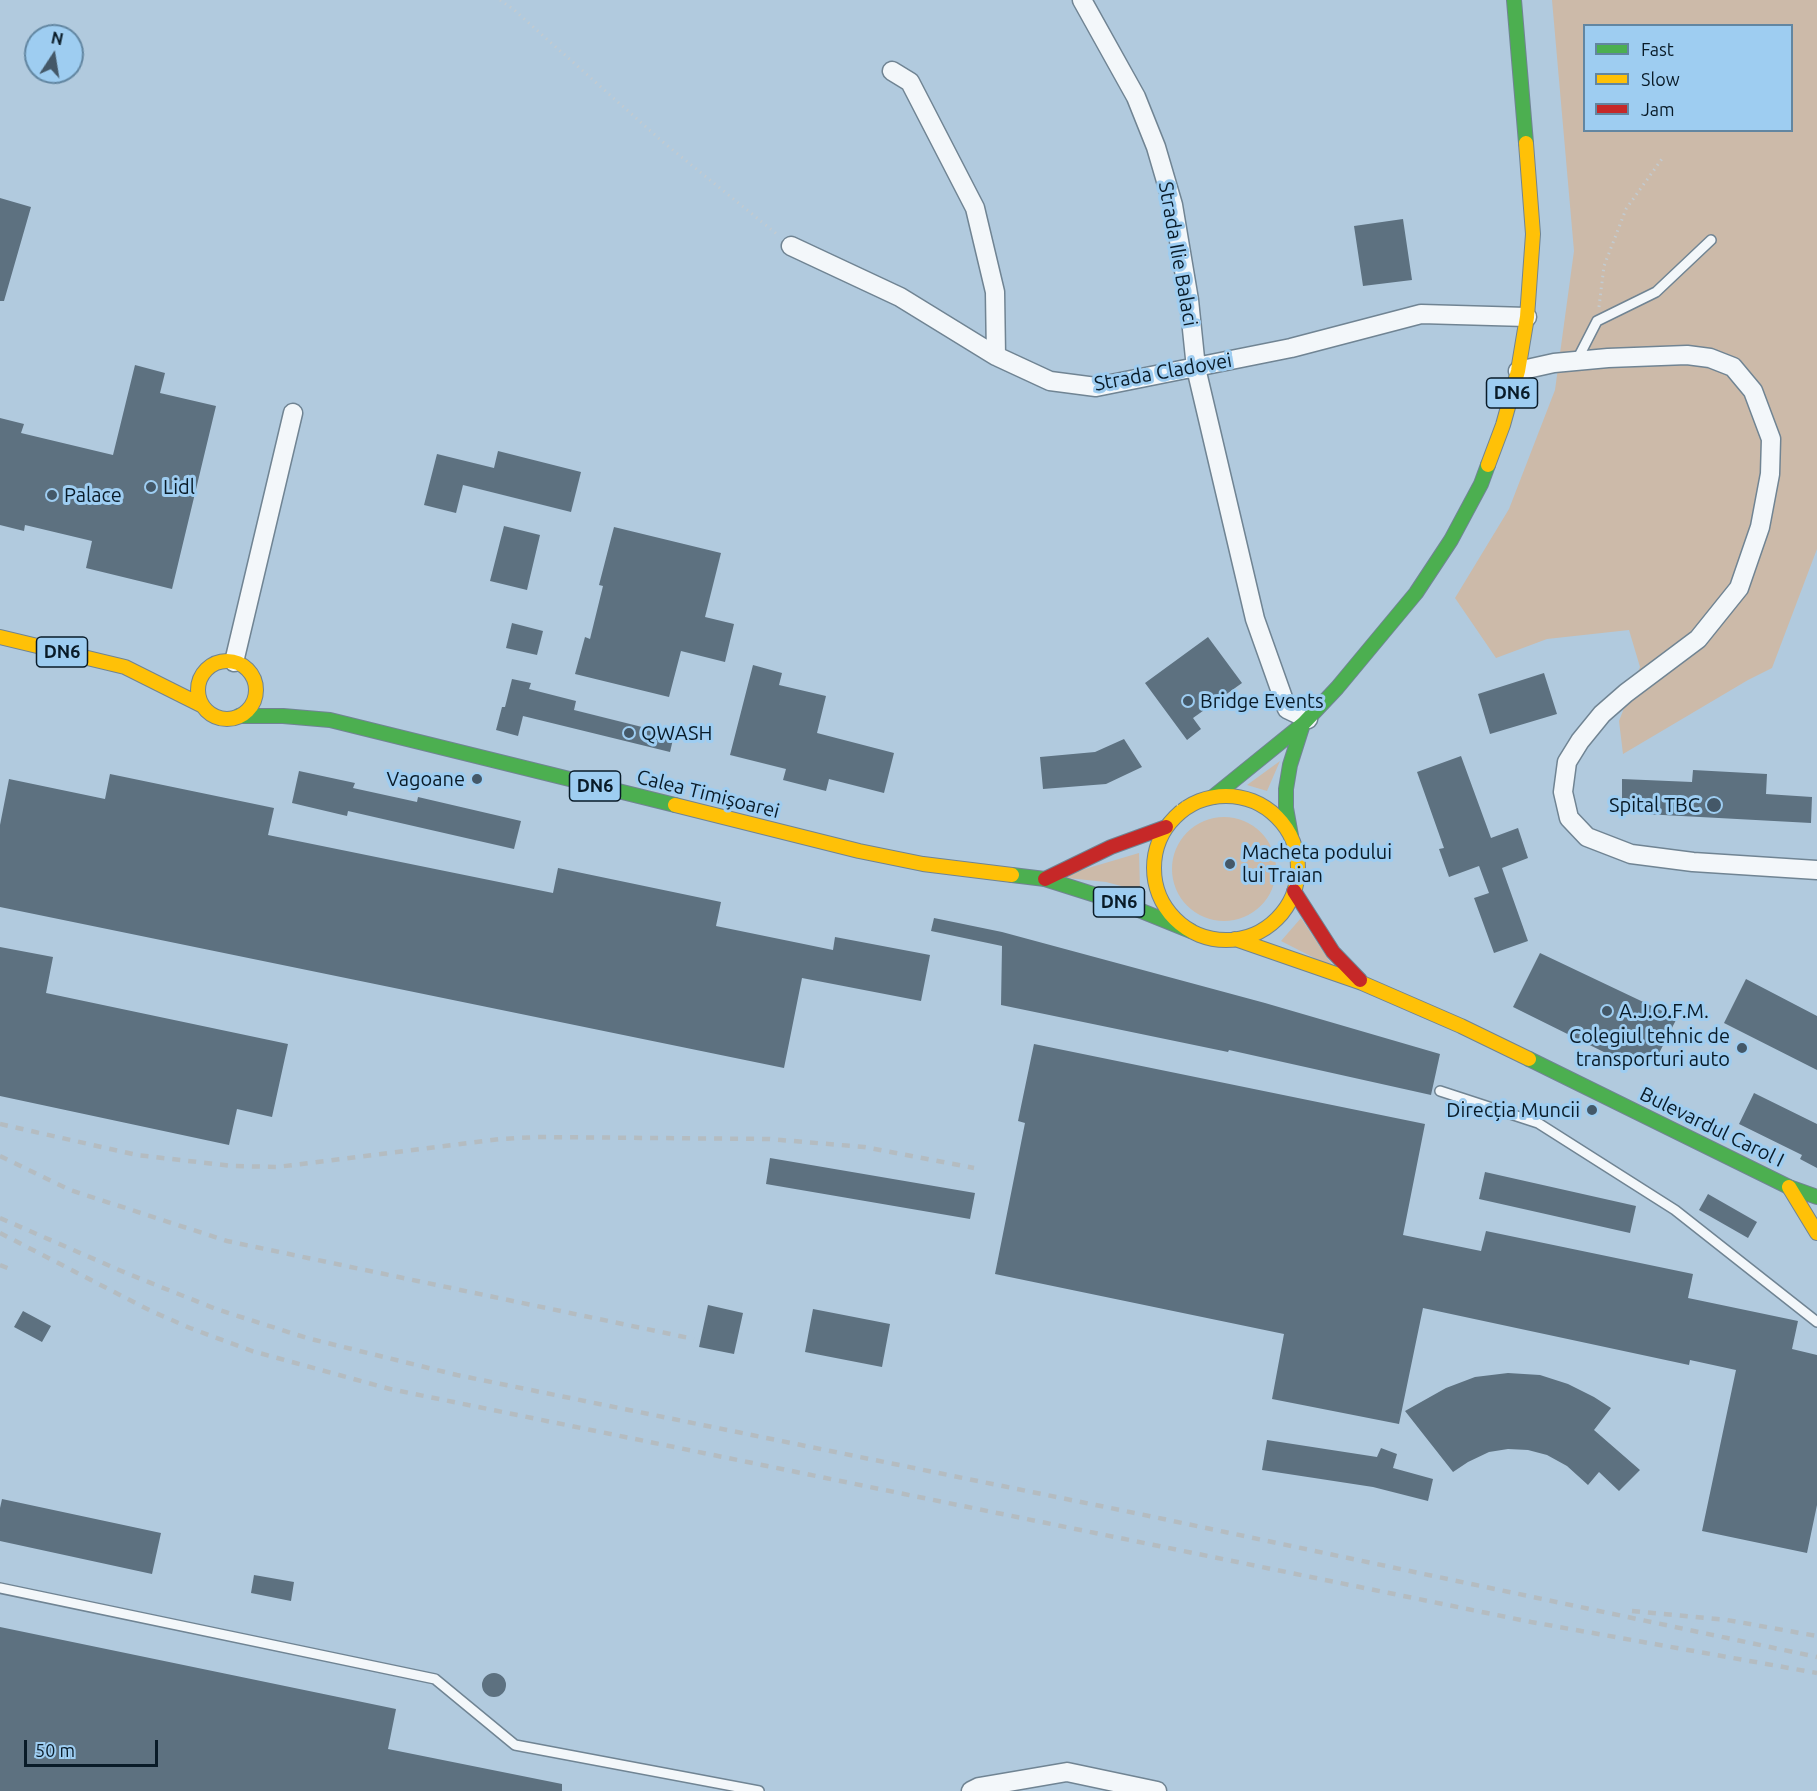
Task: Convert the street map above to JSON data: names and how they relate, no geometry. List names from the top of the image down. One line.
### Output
{"streets":{"main road":["DN6","Calea Timișoarei","Bulevardul Carol I"],"street":["Strada Ilie Balaci","Strada Cladovei"]},"crossings":[["Strada Ilie Balaci","Strada Cladovei"],["Strada Ilie Balaci","DN6"],["Strada Cladovei","DN6"],["DN6","Calea Timișoarei"],["DN6","Bulevardul Carol I"],["Calea Timișoarei","Bulevardul Carol I"]],"places":["Lidl","Palace","Bridge Events","QWASH","Vagoane","Spital TBC","Macheta podului lui Traian","A.J.O.F.M.","Colegiul tehnic de transporturi auto","Direcția Muncii"],"legend":["Fast","Slow","Jam"],"scale_bar":"50 m","north":"top"}
